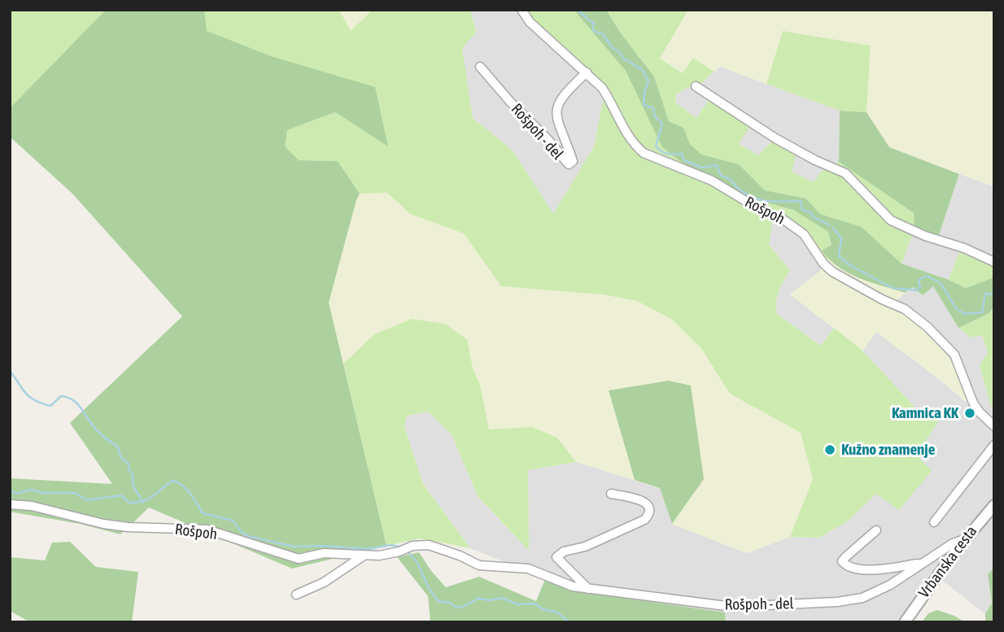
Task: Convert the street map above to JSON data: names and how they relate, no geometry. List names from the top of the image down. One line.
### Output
{"streets":{"street":["Rošpoh - del","Rošpoh","Vrbanska cesta"]},"crossings":[["Rošpoh - del","Rošpoh"],["Rošpoh - del","Vrbanska cesta"]],"places":["Kamnica KK","Kužno znamenje"]}
